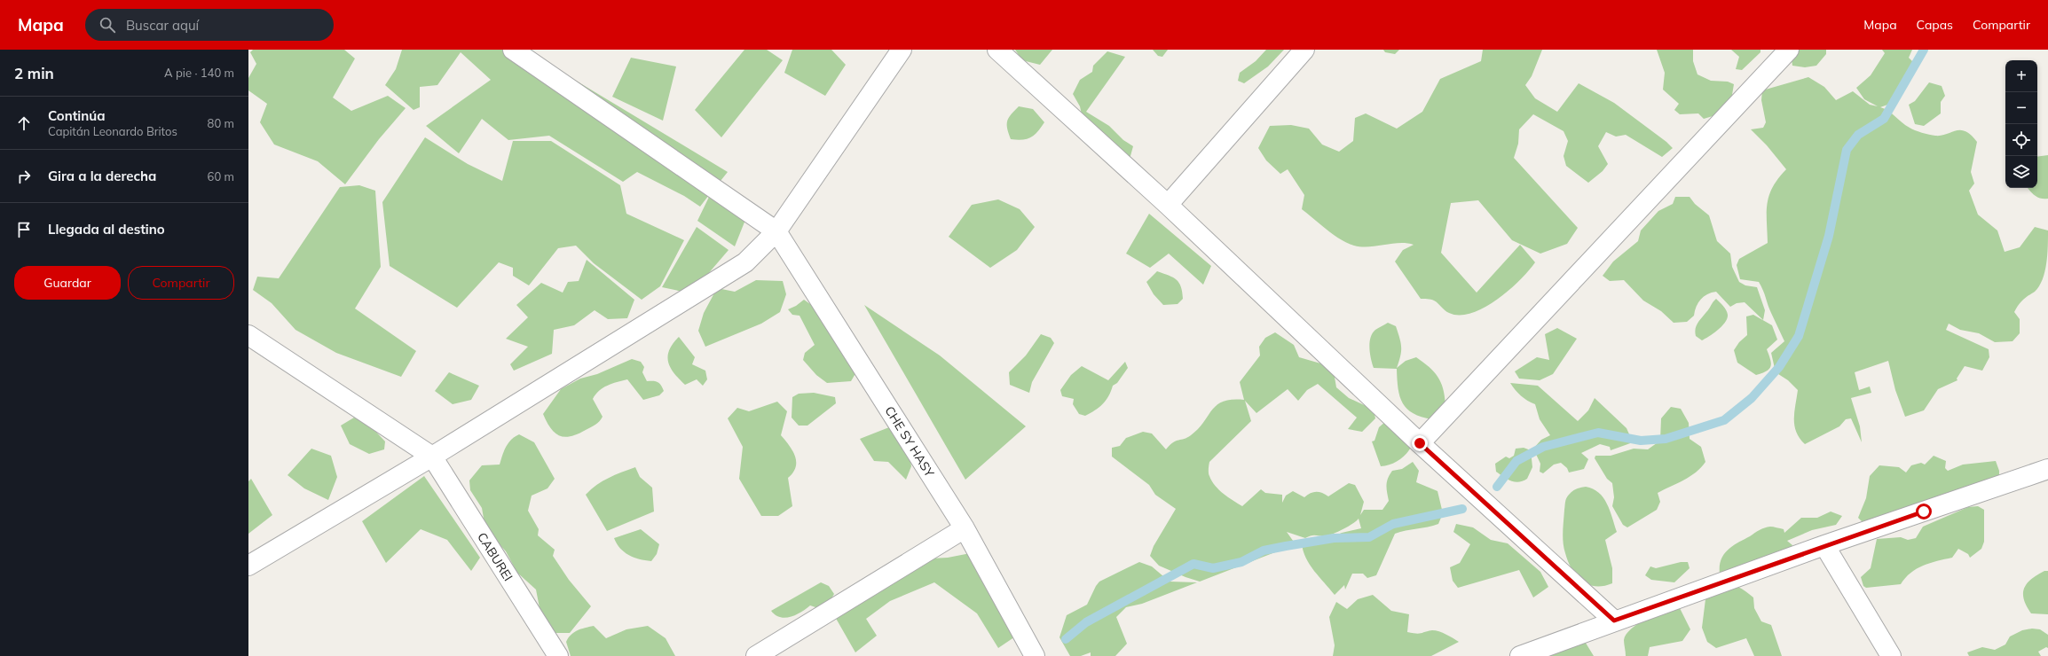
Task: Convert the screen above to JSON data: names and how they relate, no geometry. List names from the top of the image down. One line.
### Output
{"streets":{"street":["CHE SY HASY","CABUREI"]},"page":{"header":"Mapa","search":"Buscar aquí","nav":["Mapa","Capas","Compartir"],"heading":["2 min","A pie · 140 m"],"map_buttons":["+","−"],"list":[["Continúa","Capitán Leonardo Britos","80 m"],["Gira a la derecha","60 m"],"Llegada al destino"],"buttons":["Guardar","Compartir"]}}
